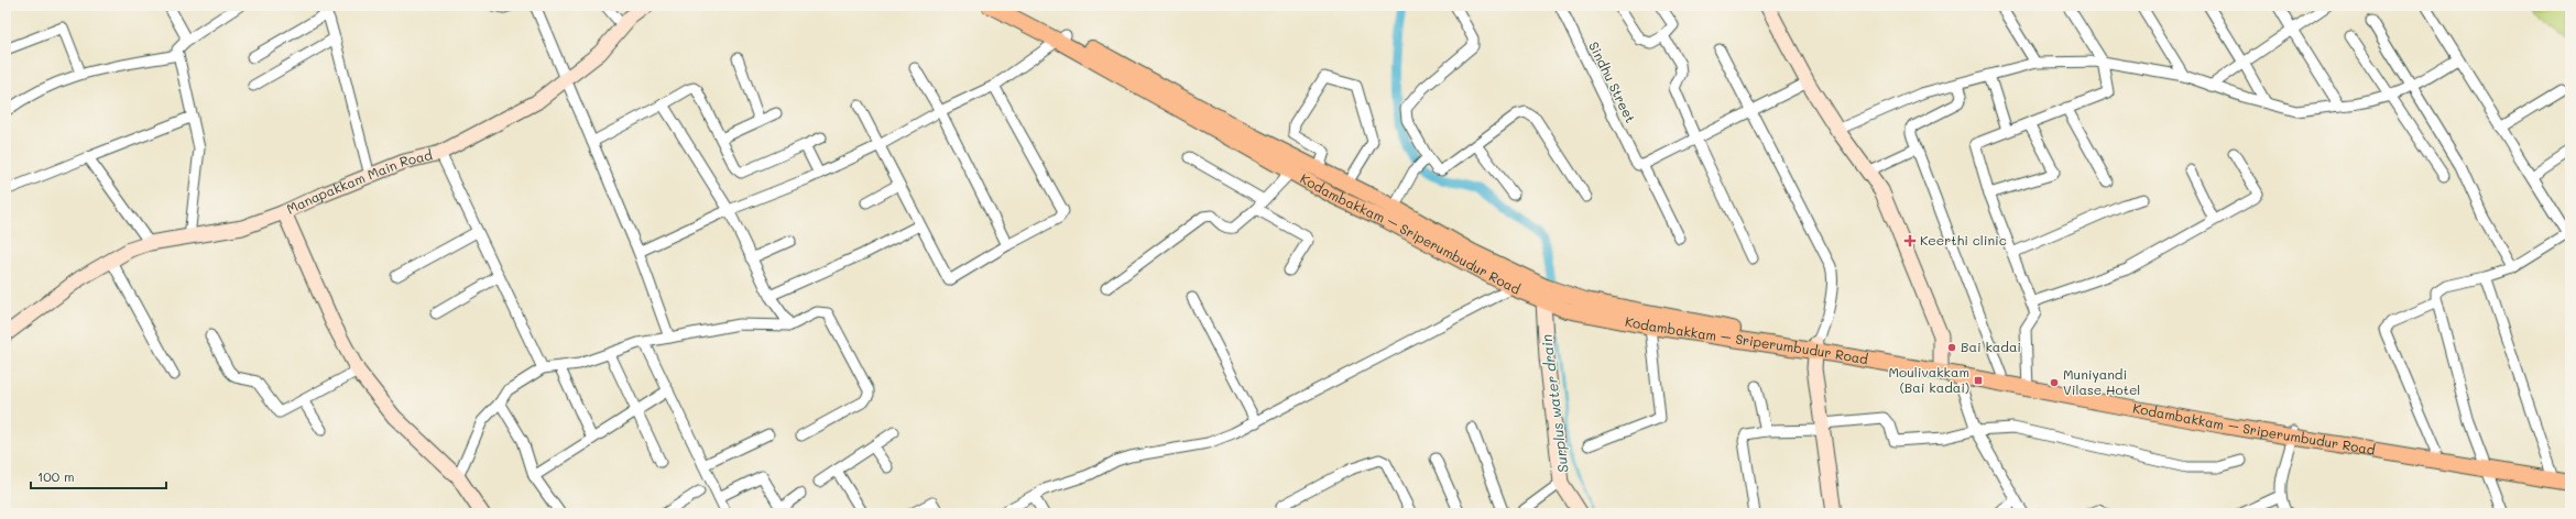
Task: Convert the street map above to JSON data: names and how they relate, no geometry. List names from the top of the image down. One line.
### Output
{"streets":{"main road":["Kodambakkam – Sriperumbudur Road"],"street":["Sindhu Street","Manapakkam Main Road"]},"water":["Surplus water drain"],"places":{"health":["Keerthi clinic"],"other":["Bai kadai","Muniyandi Vilase Hotel"],"transit":["Moulivakkam (Bai kadai)"]},"scale_bar":"100 m"}
